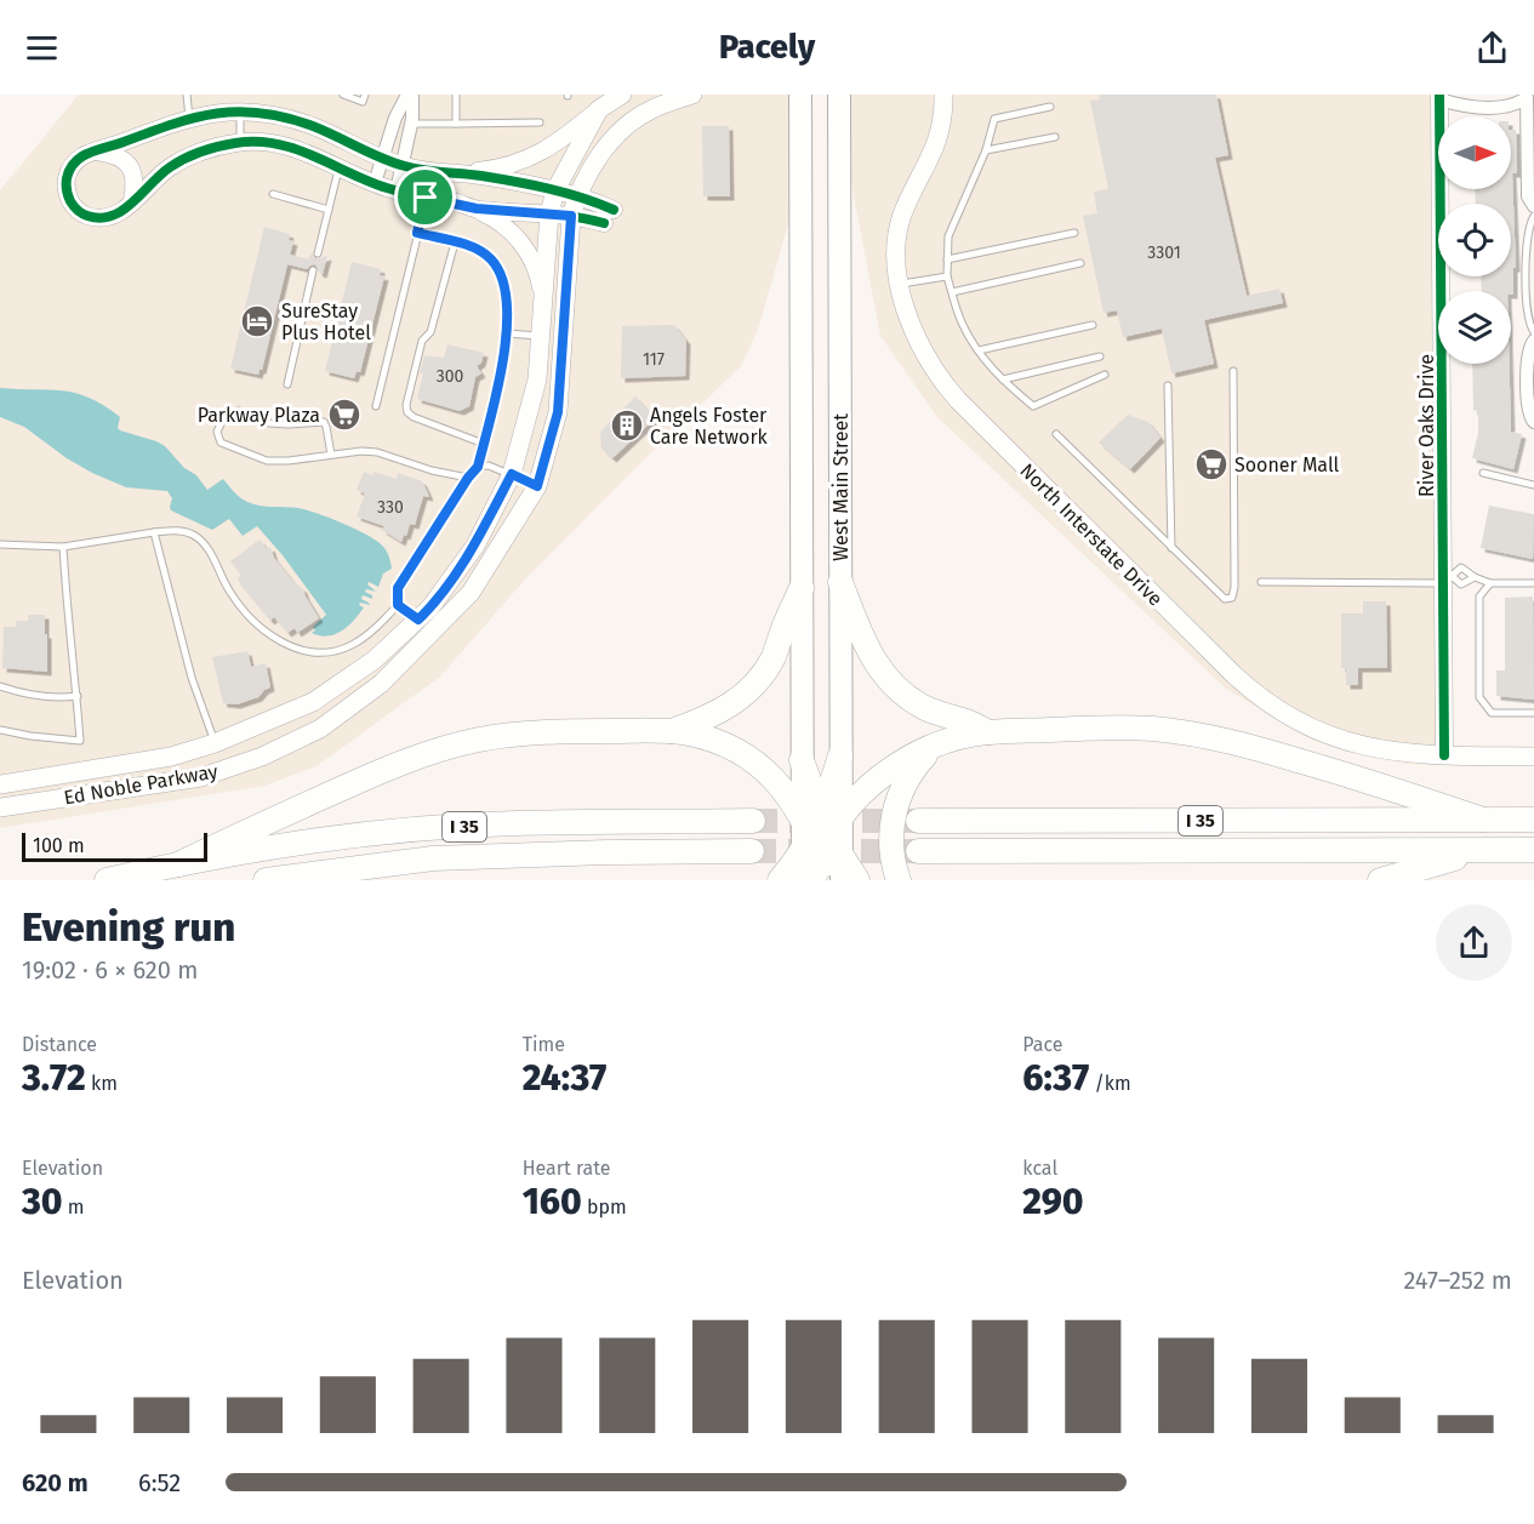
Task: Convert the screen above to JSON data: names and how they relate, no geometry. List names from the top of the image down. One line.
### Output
{"streets":{"highway":["I 35"],"main road":["West Main Street","North Interstate Drive","Ed Noble Parkway"],"street":["River Oaks Drive"]},"crossings":[["River Oaks Drive","North Interstate Drive"]],"places":{"hotel":["SureStay Plus Hotel"],"supermarket":["Parkway Plaza","Sooner Mall"],"building":["Angels Foster Care Network"]},"house_numbers":["3301","117","300","330"],"scale_bar":"100 m","north":"right","page":{"header":"Pacely","scale":"100 m","heading":["Evening run","19:02 · 6 × 620 m"],"stats":[["Distance","3.72 km"],["Time","24:37"],["Pace","6:37 /km"],["Elevation","30 m"],["Heart rate","160 bpm"],["kcal","290"]],"chart":["Elevation","247–252 m"],"list":[{"name":"620 m","note":"6:52"}]}}
